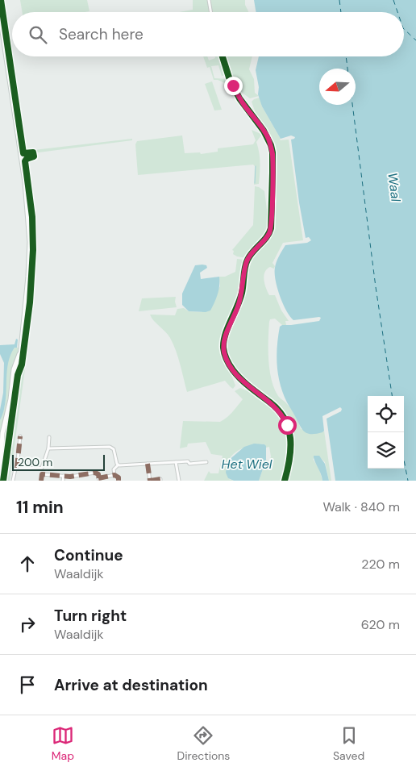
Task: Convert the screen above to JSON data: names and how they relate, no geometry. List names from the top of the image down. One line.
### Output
{"water":["Waal","Het Wiel"],"scale_bar":"200 m","north":"left","page":{"search":"Search here","scale":"200 m","heading":["11 min","Walk · 840 m"],"list":[["Continue","Waaldijk","220 m"],["Turn right","Waaldijk","620 m"],"Arrive at destination"],"nav":["Map","Directions","Saved"]}}
